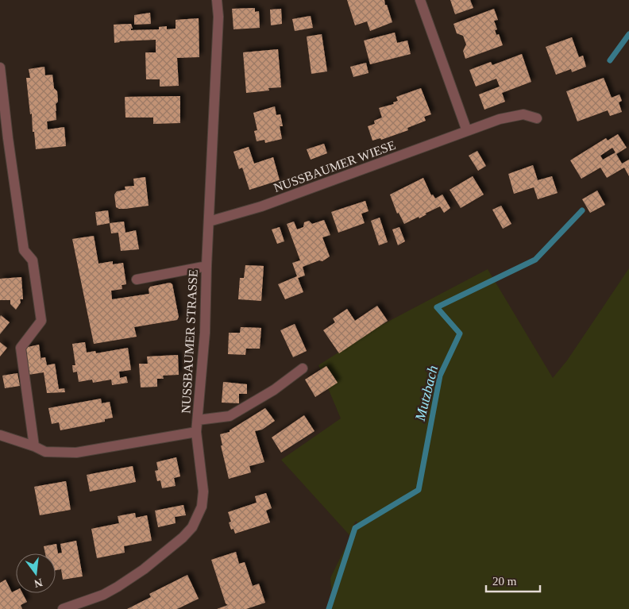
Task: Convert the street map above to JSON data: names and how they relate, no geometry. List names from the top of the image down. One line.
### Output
{"streets":{"street":["NUSSBAUMER WIESE","NUSSBAUMER STRASSE"]},"crossings":[["NUSSBAUMER WIESE","NUSSBAUMER STRASSE"]],"water":["Mutzbach"],"scale_bar":"20 m","north":"bottom"}
